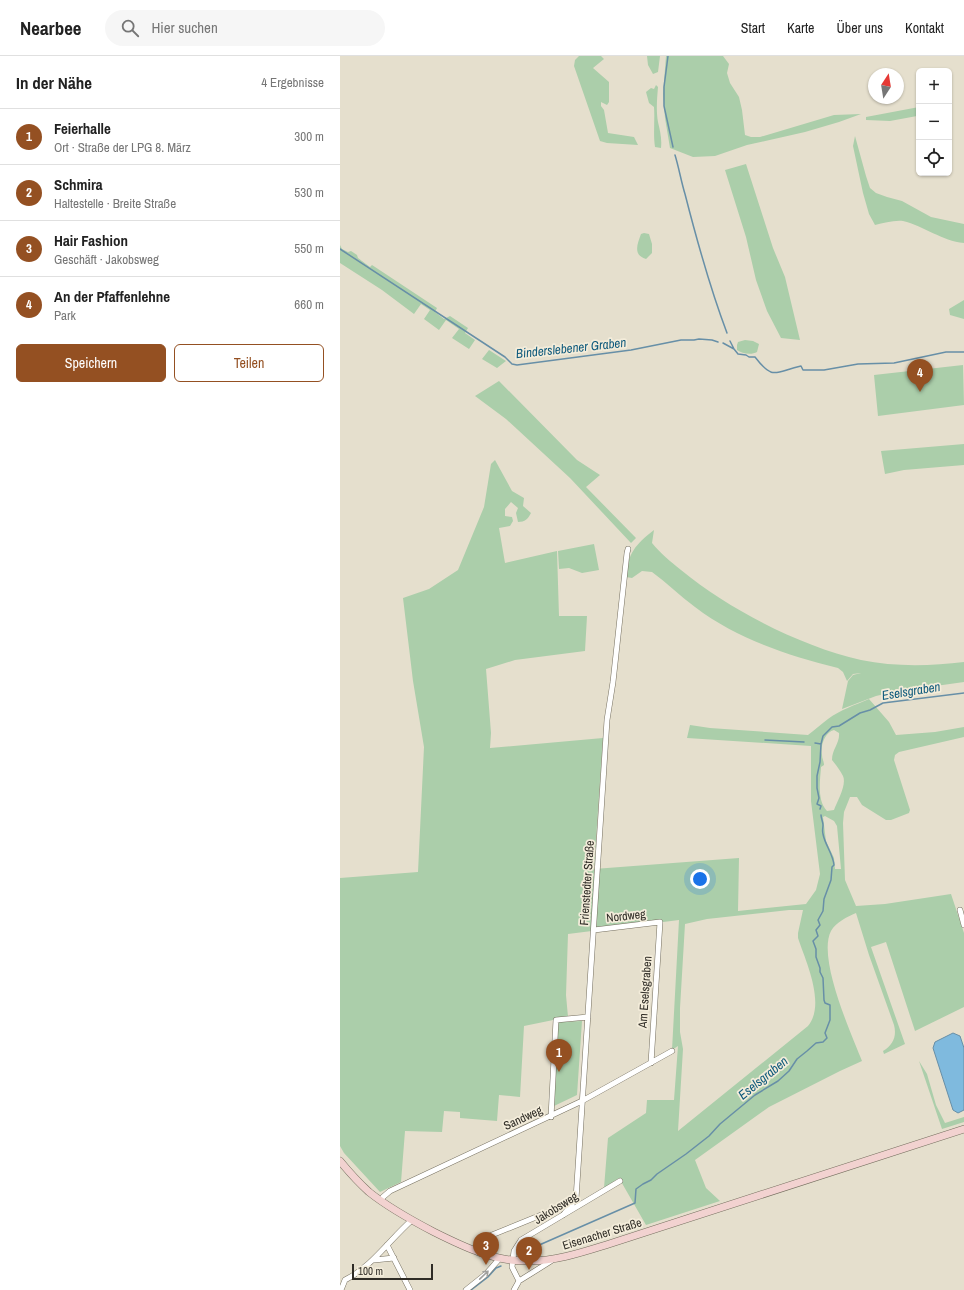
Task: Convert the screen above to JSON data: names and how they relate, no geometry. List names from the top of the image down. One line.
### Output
{"streets":{"main road":["Eisenacher Straße"],"street":["Frienstedter Straße","Nordweg","Am Eselsgraben","Sandweg","Jakobsweg"]},"crossings":[["Frienstedter Straße","Nordweg"],["Frienstedter Straße","Sandweg"],["Nordweg","Am Eselsgraben"],["Am Eselsgraben","Sandweg"],["Sandweg","Eisenacher Straße"],["Jakobsweg","Eisenacher Straße"]],"water":["Binderslebener Graben","Eselsgraben"],"scale_bar":"100 m","north":"top","page":{"header":"Nearbee","search":"Hier suchen","nav":["Start","Karte","Über uns","Kontakt"],"heading":["In der Nähe","4 Ergebnisse"],"map_buttons":["+","−"],"list":[{"mark":"1","name":"Feierhalle","note":"Ort · Straße der LPG 8. März","value":"300 m"},{"mark":"2","name":"Schmira","note":"Haltestelle · Breite Straße","value":"530 m"},{"mark":"3","name":"Hair Fashion","note":"Geschäft · Jakobsweg","value":"550 m"},{"mark":"4","name":"An der Pfaffenlehne","note":"Park","value":"660 m"}],"buttons":["Speichern","Teilen"],"pins":["4","1","3","2"],"scale":"100 m"}}
